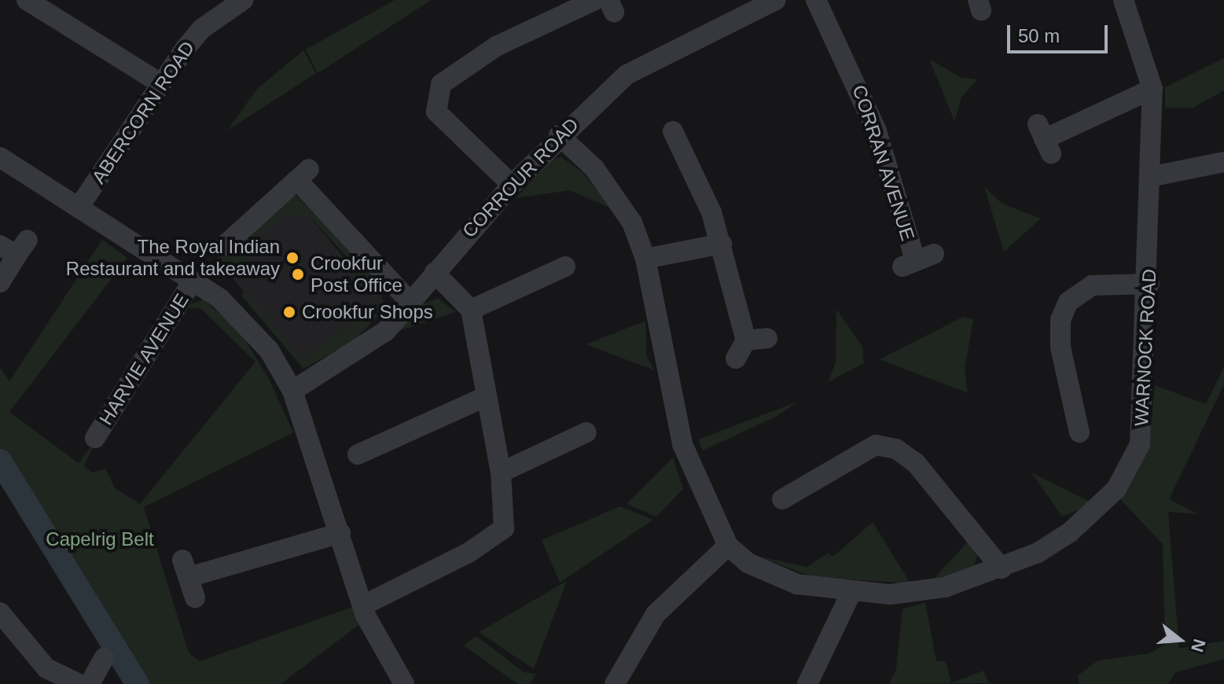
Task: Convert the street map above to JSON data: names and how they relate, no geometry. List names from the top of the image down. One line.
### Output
{"streets":{"street":["ABERCORN ROAD","CORRAN AVENUE","CORROUR ROAD","WARNOCK ROAD","HARVIE AVENUE"]},"crossings":[["ABERCORN ROAD","HARVIE AVENUE"],["CORROUR ROAD","WARNOCK ROAD"],["CORROUR ROAD","HARVIE AVENUE"]],"parks":["Capelrig Belt"],"places":["The Royal Indian Restaurant and takeaway","Crookfur Post Office","Crookfur Shops"],"scale_bar":"50 m","north":"right"}
